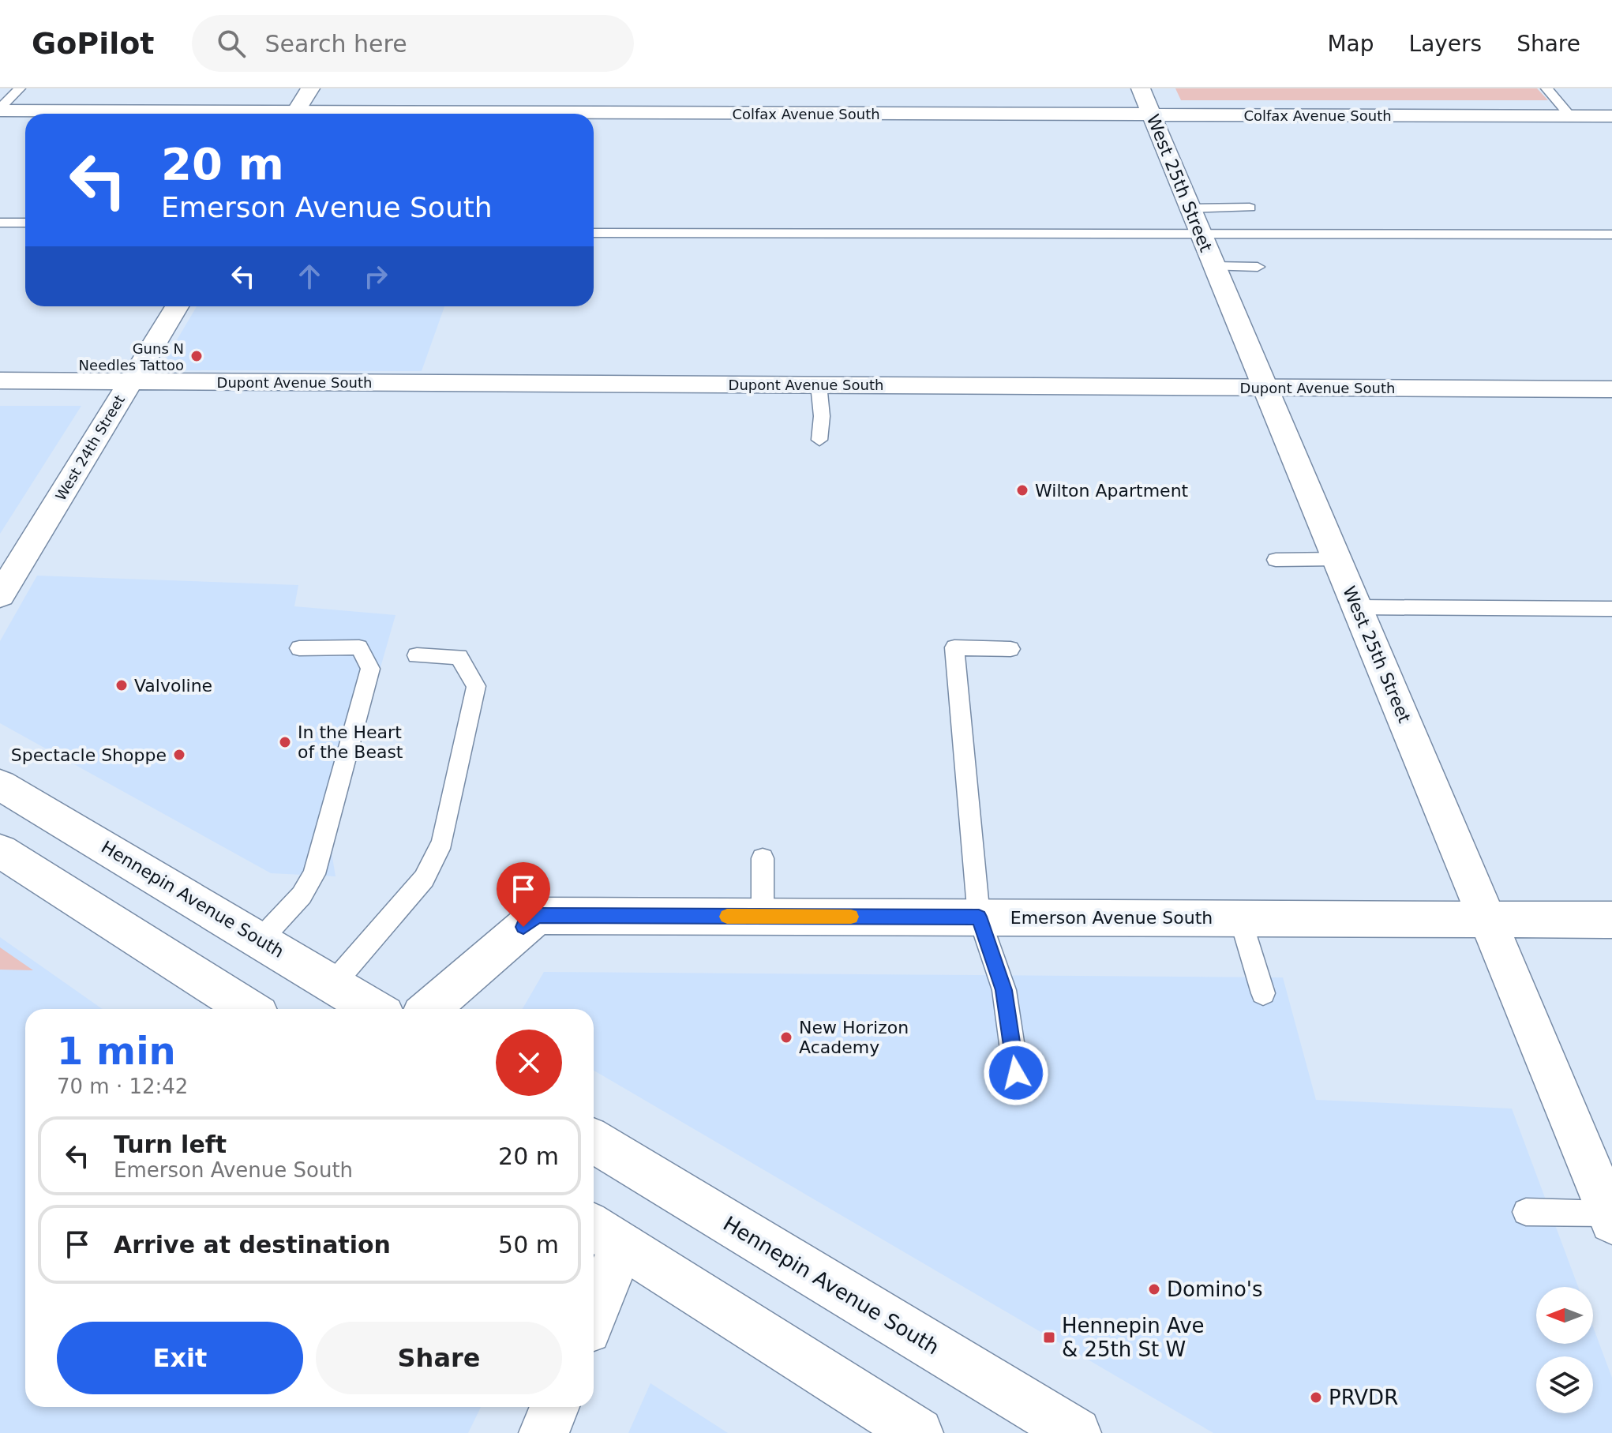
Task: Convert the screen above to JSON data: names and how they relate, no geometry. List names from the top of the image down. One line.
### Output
{"streets":{"street":["Colfax Avenue South","West 25th Street","Dupont Avenue South","West 24th Street","Hennepin Avenue South","Emerson Avenue South"]},"crossings":[["Colfax Avenue South","West 25th Street"],["West 25th Street","Dupont Avenue South"],["West 25th Street","Emerson Avenue South"],["Dupont Avenue South","West 24th Street"]],"places":{"other":["Guns N Needles Tattoo","Wilton Apartment","Valvoline","In the Heart of the Beast","Spectacle Shoppe","New Horizon Academy","Domino's","PRVDR"],"transit":["Hennepin Ave & 25th St W"]},"north":"left","page":{"header":"GoPilot","search":"Search here","nav":["Map","Layers","Share"],"turn":["20 m","Emerson Avenue South"],"heading":["1 min","70 m · 12:42"],"list":[{"name":"Turn left","note":"Emerson Avenue South","value":"20 m"},{"name":"Arrive at destination","value":"50 m"}],"buttons":["Exit","Share"]}}
